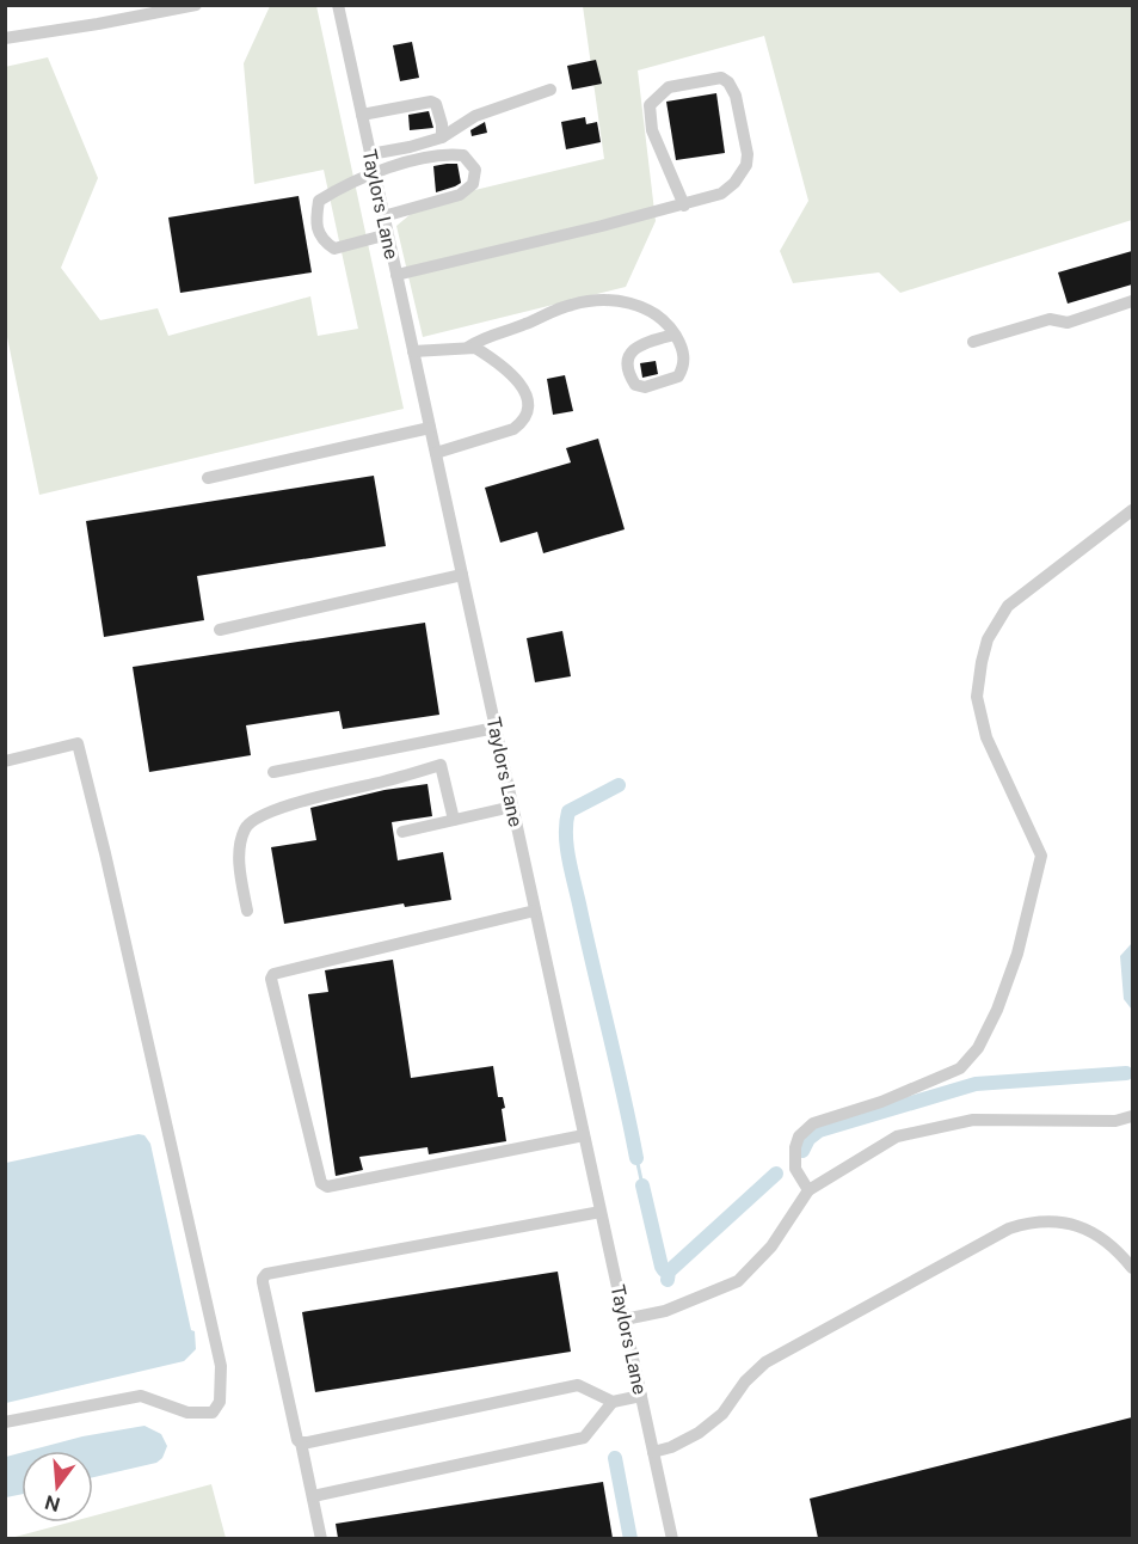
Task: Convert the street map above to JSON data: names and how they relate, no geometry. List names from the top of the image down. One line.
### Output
{"streets":{"street":["Taylors Lane"]},"north":"bottom"}
